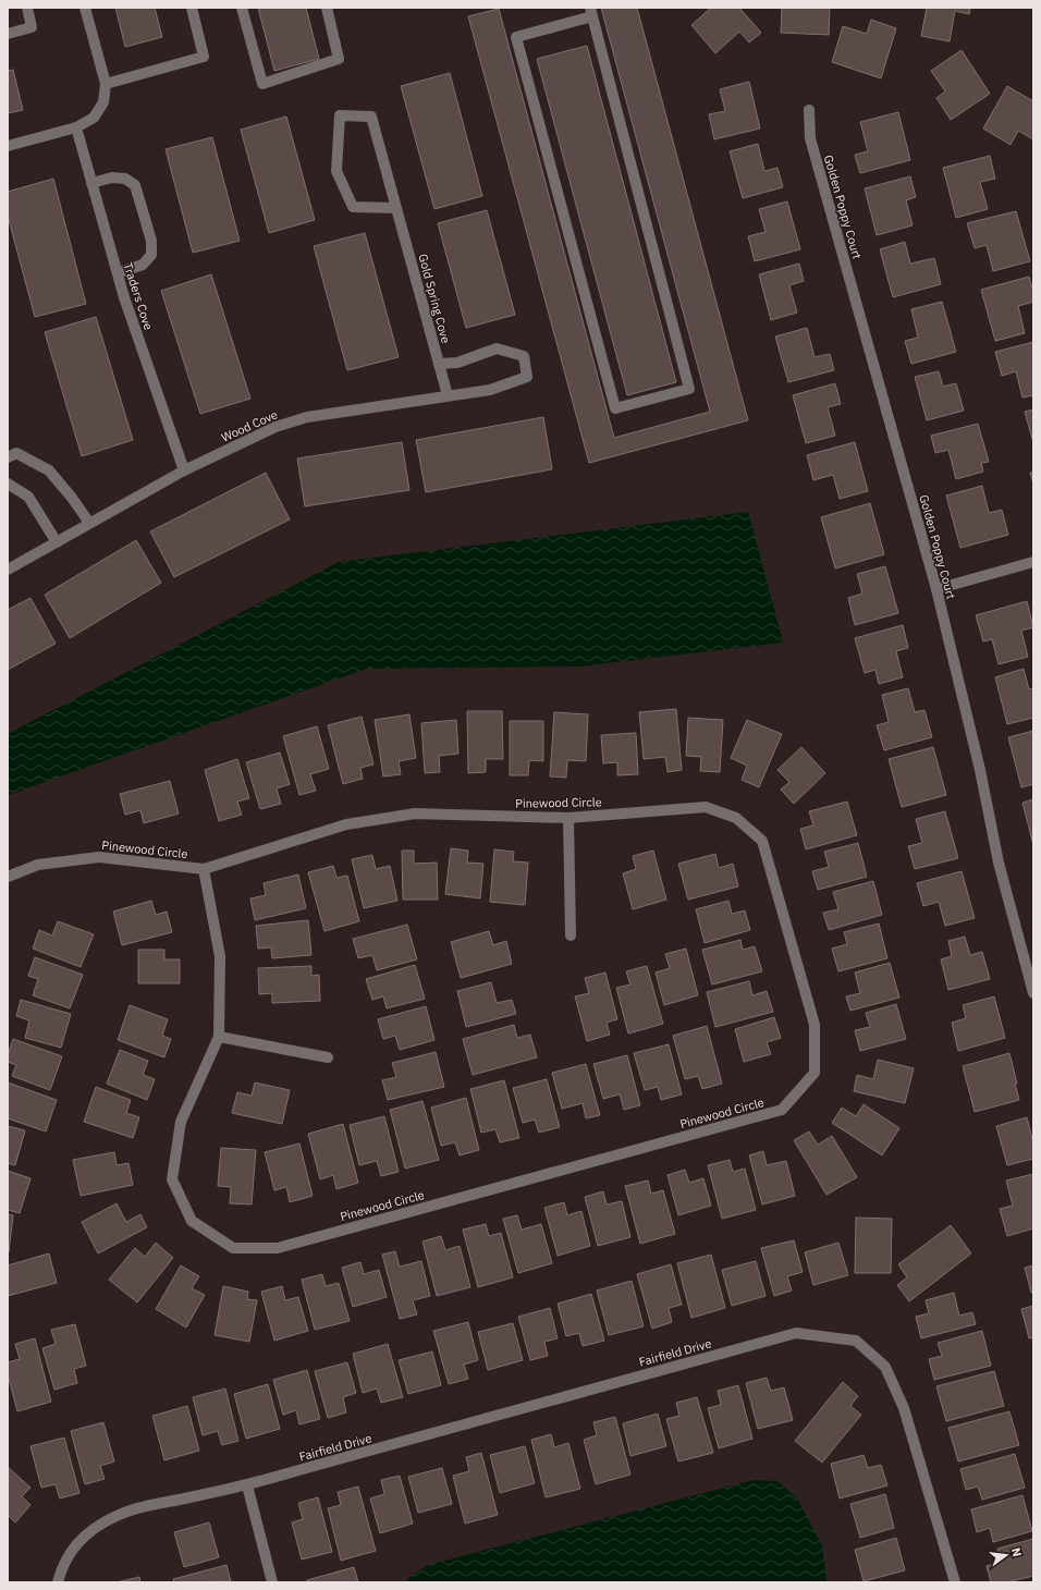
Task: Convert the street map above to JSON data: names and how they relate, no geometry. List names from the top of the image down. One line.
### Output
{"streets":{"street":["Golden Poppy Court","Traders Cove","Gold Spring Cove","Wood Cove","Pinewood Circle","Fairfield Drive"]},"crossings":[["Traders Cove","Wood Cove"],["Gold Spring Cove","Wood Cove"]],"north":"right"}
